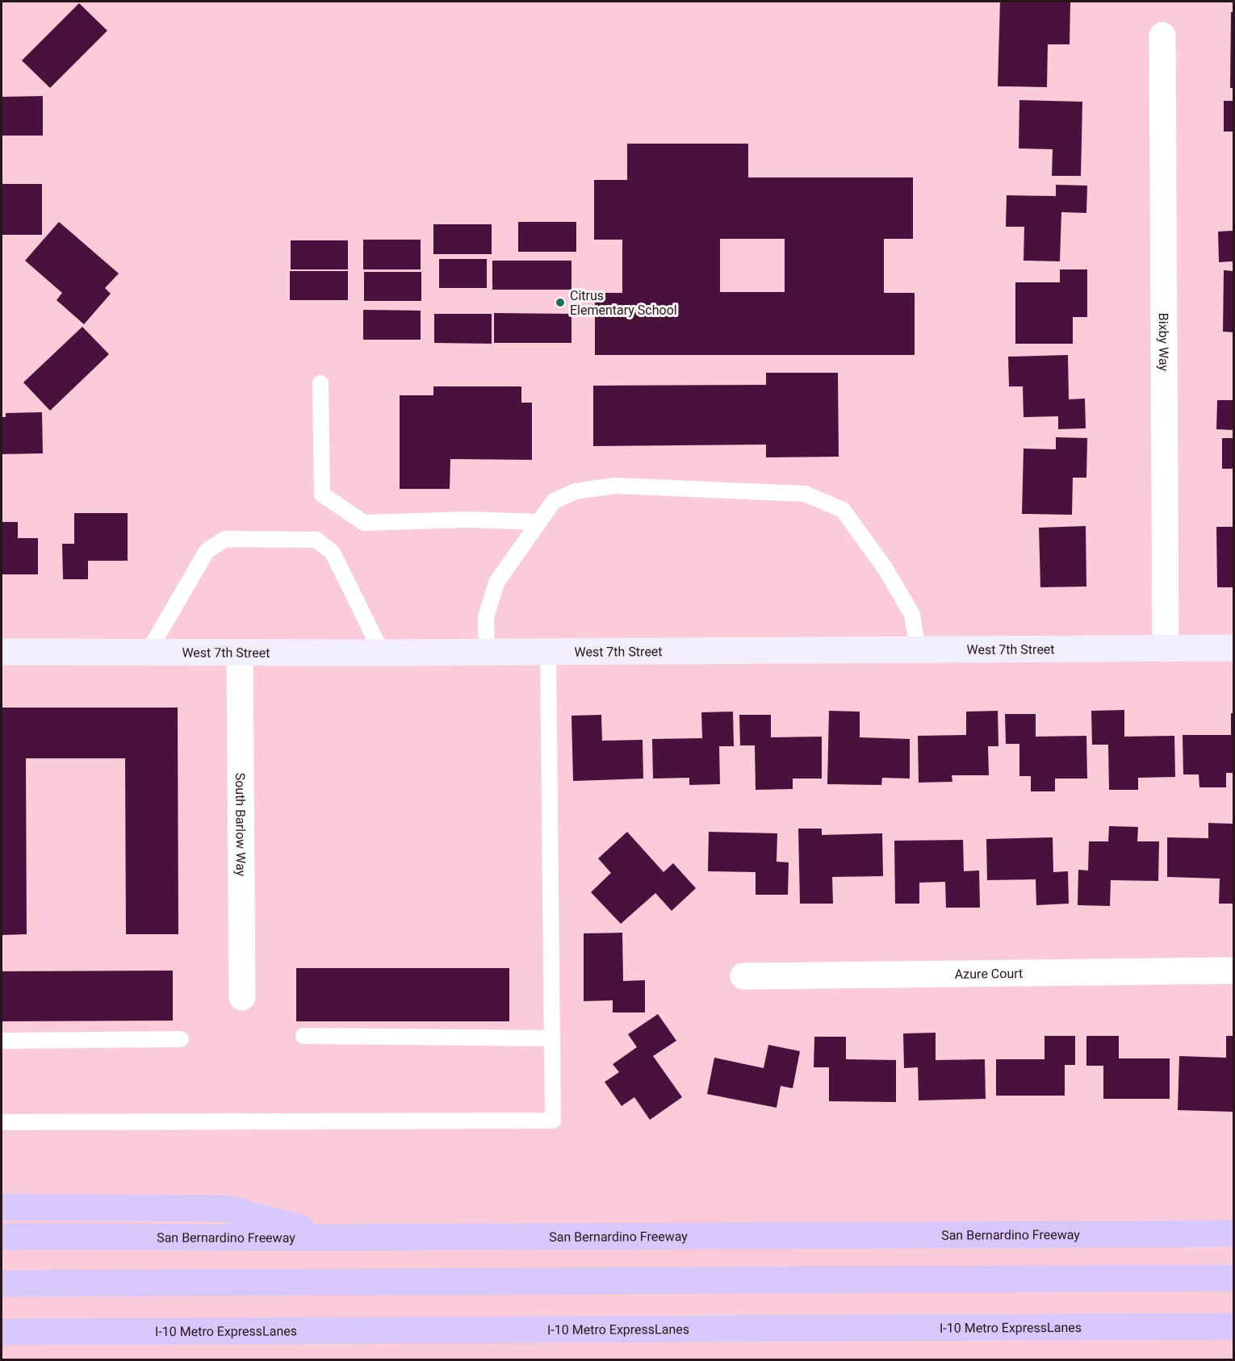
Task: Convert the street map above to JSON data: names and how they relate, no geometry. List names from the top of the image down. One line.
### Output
{"streets":{"highway":["San Bernardino Freeway","I-10 Metro ExpressLanes"],"street":["Bixby Way","West 7th Street","South Barlow Way","Azure Court"]},"crossings":[["Bixby Way","West 7th Street"],["West 7th Street","South Barlow Way"]],"places":["Citrus Elementary School"]}
